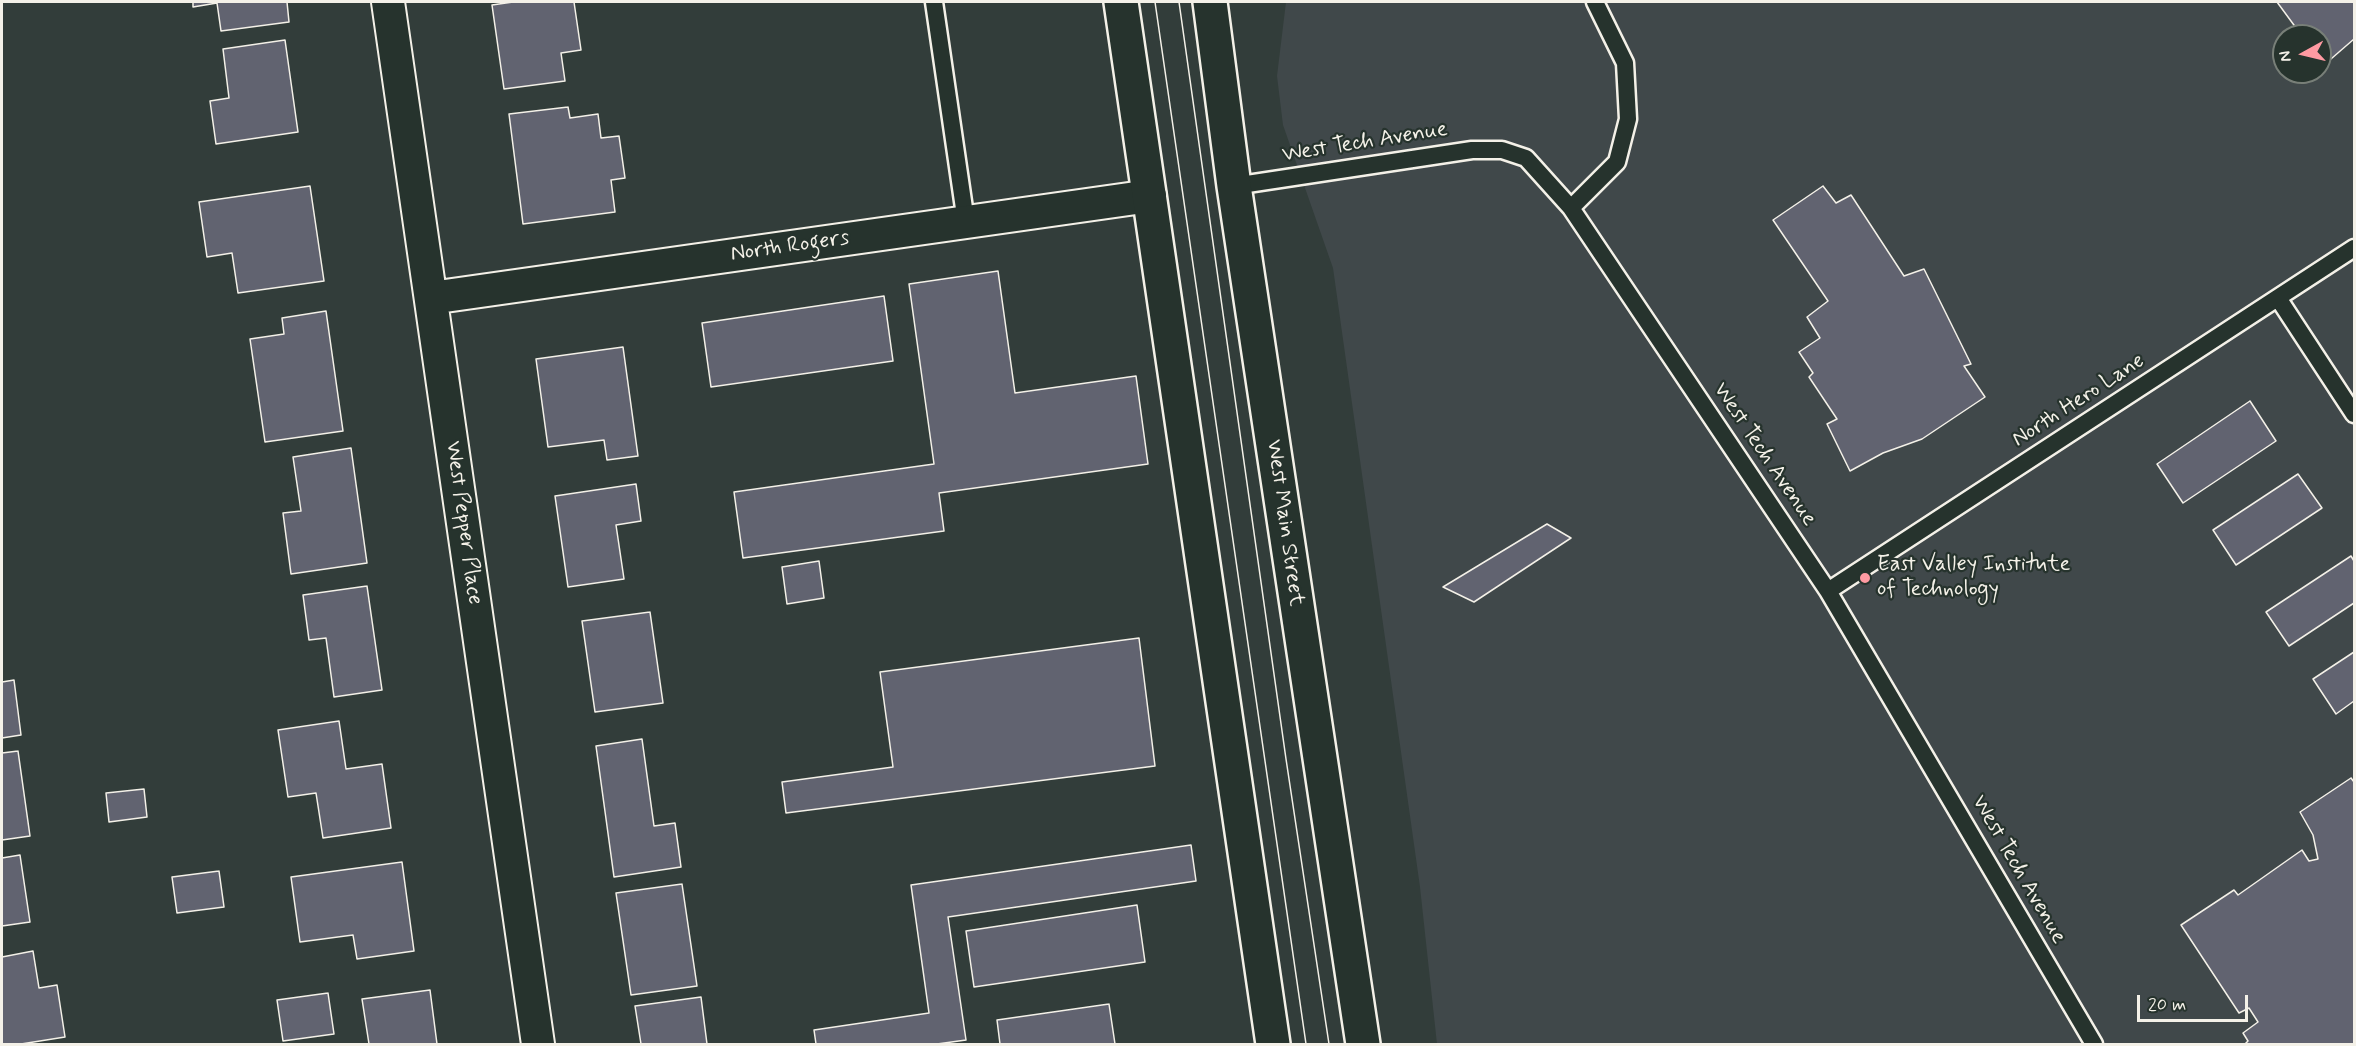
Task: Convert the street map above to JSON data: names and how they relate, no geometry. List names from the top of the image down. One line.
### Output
{"streets":{"main road":["West Main Street"],"street":["North Rogers","West Pepper Place"],"lane":["West Tech Avenue","North Hero Lane"]},"crossings":[["West Tech Avenue","North Hero Lane"],["West Tech Avenue","West Main Street"],["North Rogers","West Pepper Place"]],"places":["East Valley Institute of Technology"],"scale_bar":"20 m","north":"left"}
